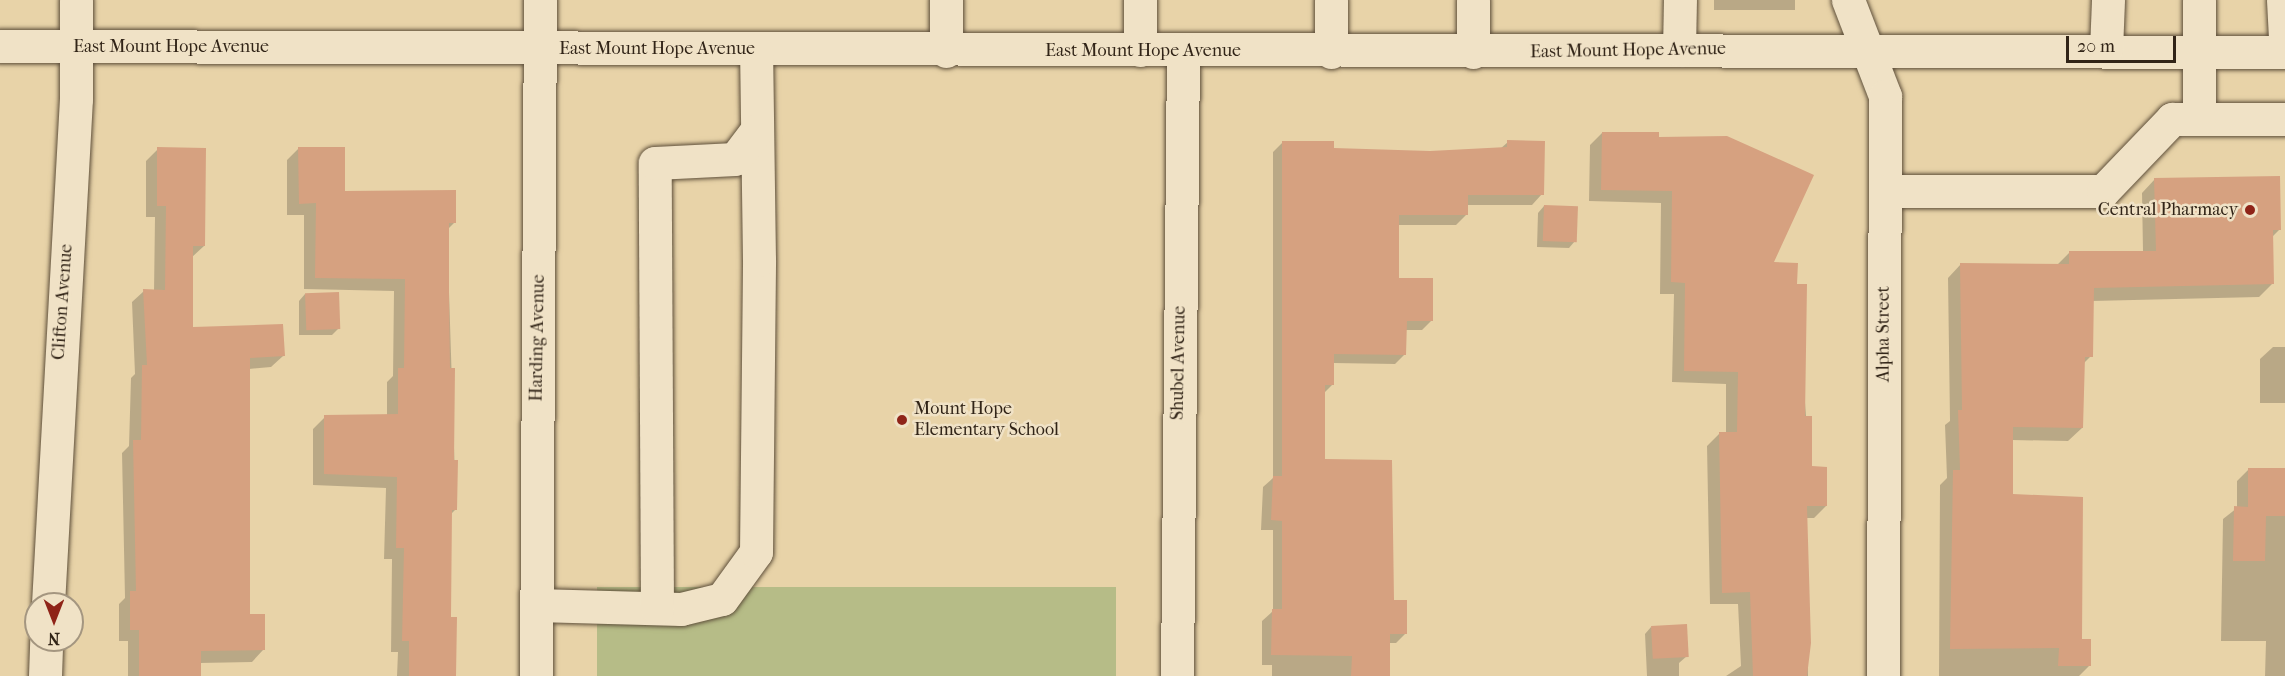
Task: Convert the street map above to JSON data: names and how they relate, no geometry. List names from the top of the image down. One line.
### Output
{"streets":{"street":["East Mount Hope Avenue","Clifton Avenue","Alpha Street","Harding Avenue","Shubel Avenue"]},"crossings":[["East Mount Hope Avenue","Clifton Avenue"],["East Mount Hope Avenue","Alpha Street"],["East Mount Hope Avenue","Harding Avenue"],["East Mount Hope Avenue","Shubel Avenue"]],"places":["Central Pharmacy","Mount Hope Elementary School"],"scale_bar":"20 m","north":"bottom"}
